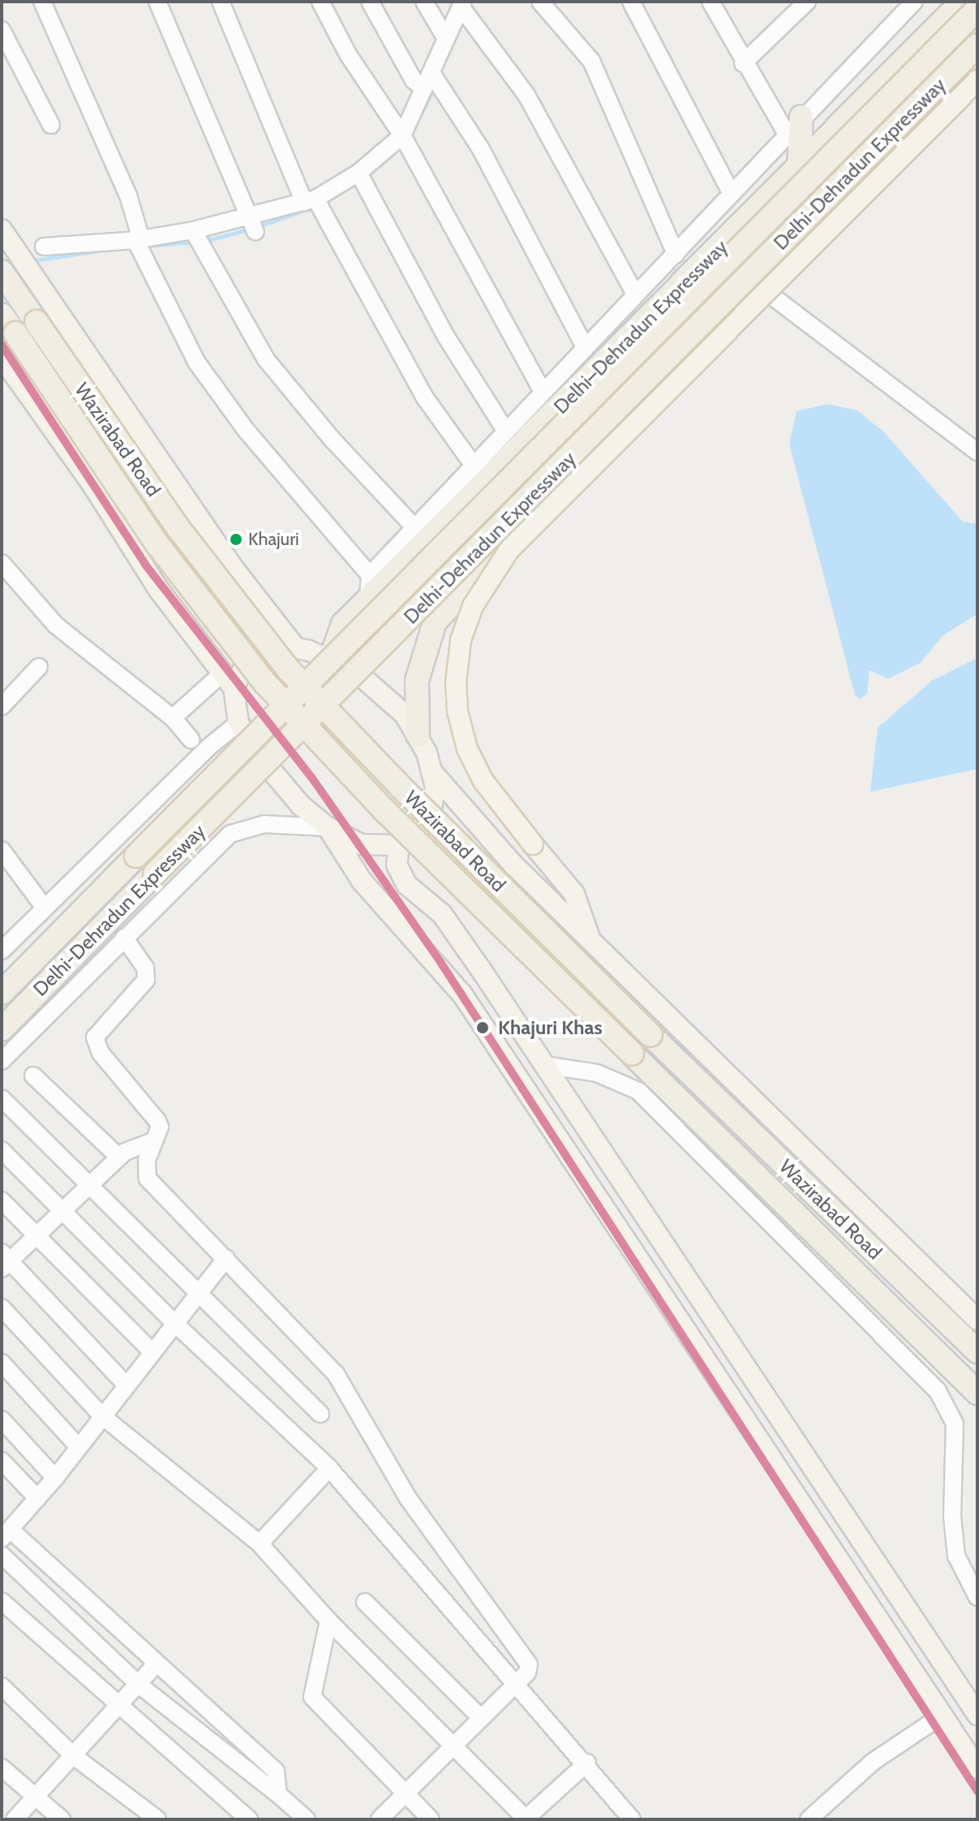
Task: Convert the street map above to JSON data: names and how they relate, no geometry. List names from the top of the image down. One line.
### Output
{"streets":{"highway":["Delhi-Dehradun Expressway","Delhi–Dehradun Expressway","Wazirabad Road"]},"crossings":[["Delhi–Dehradun Expressway","Wazirabad Road"]],"places":["Khajuri","Khajuri Khas"]}
